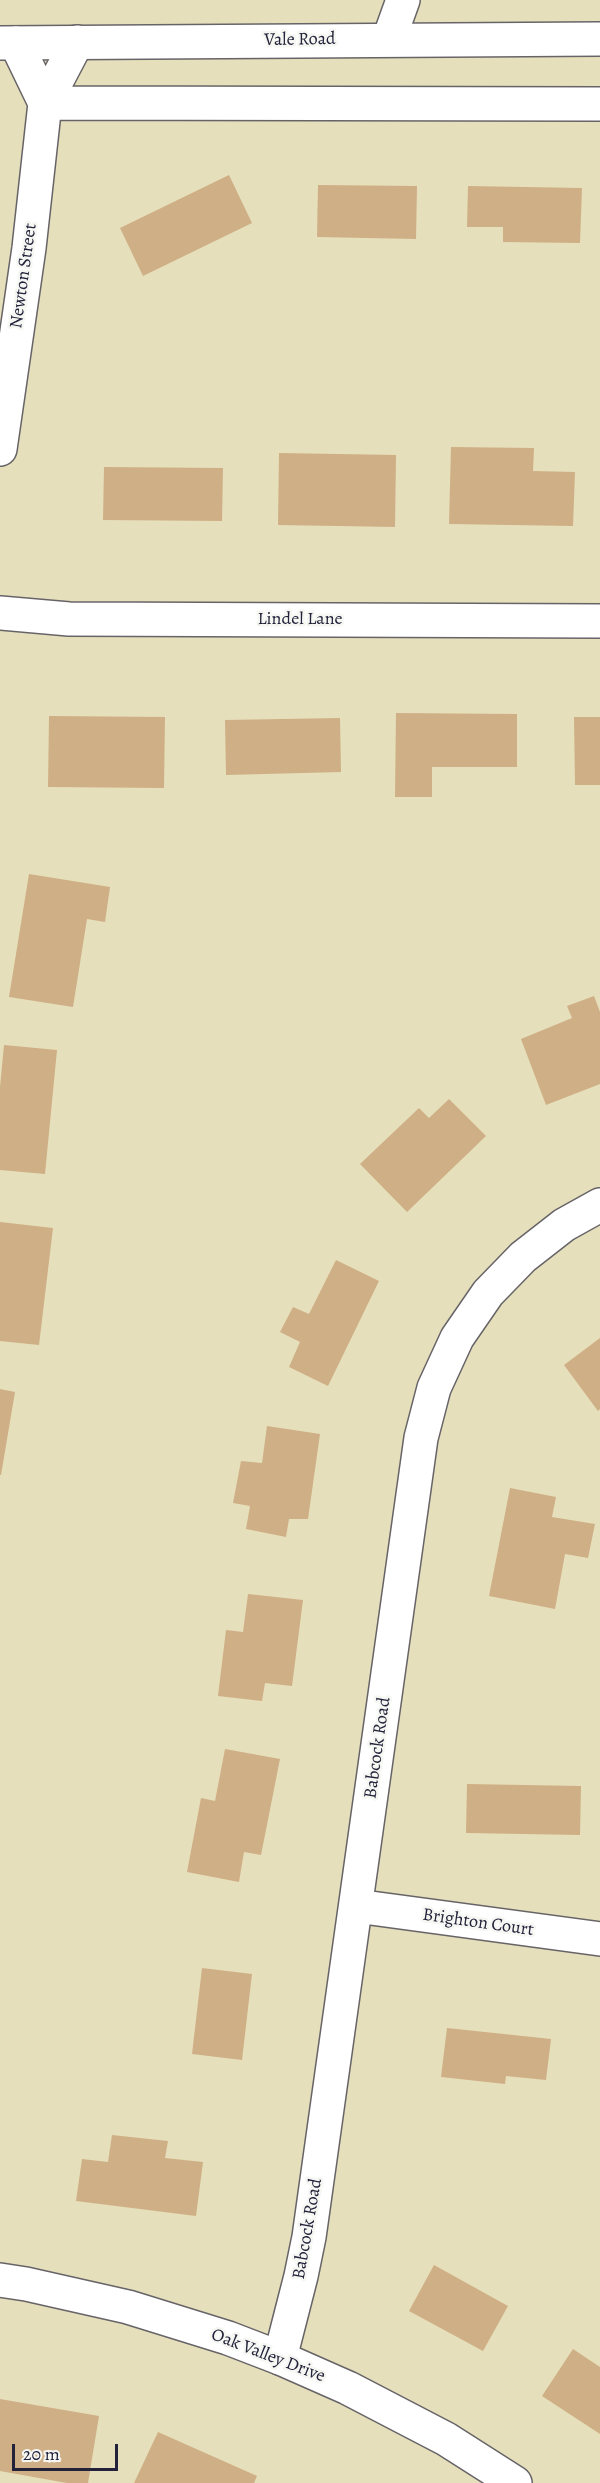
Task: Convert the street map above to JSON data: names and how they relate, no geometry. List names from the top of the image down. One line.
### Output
{"streets":{"street":["Vale Road","Newton Street","Lindel Lane","Babcock Road","Brighton Court","Oak Valley Drive"]},"crossings":[["Vale Road","Newton Street"],["Babcock Road","Brighton Court"],["Babcock Road","Oak Valley Drive"]],"scale_bar":"20 m"}
